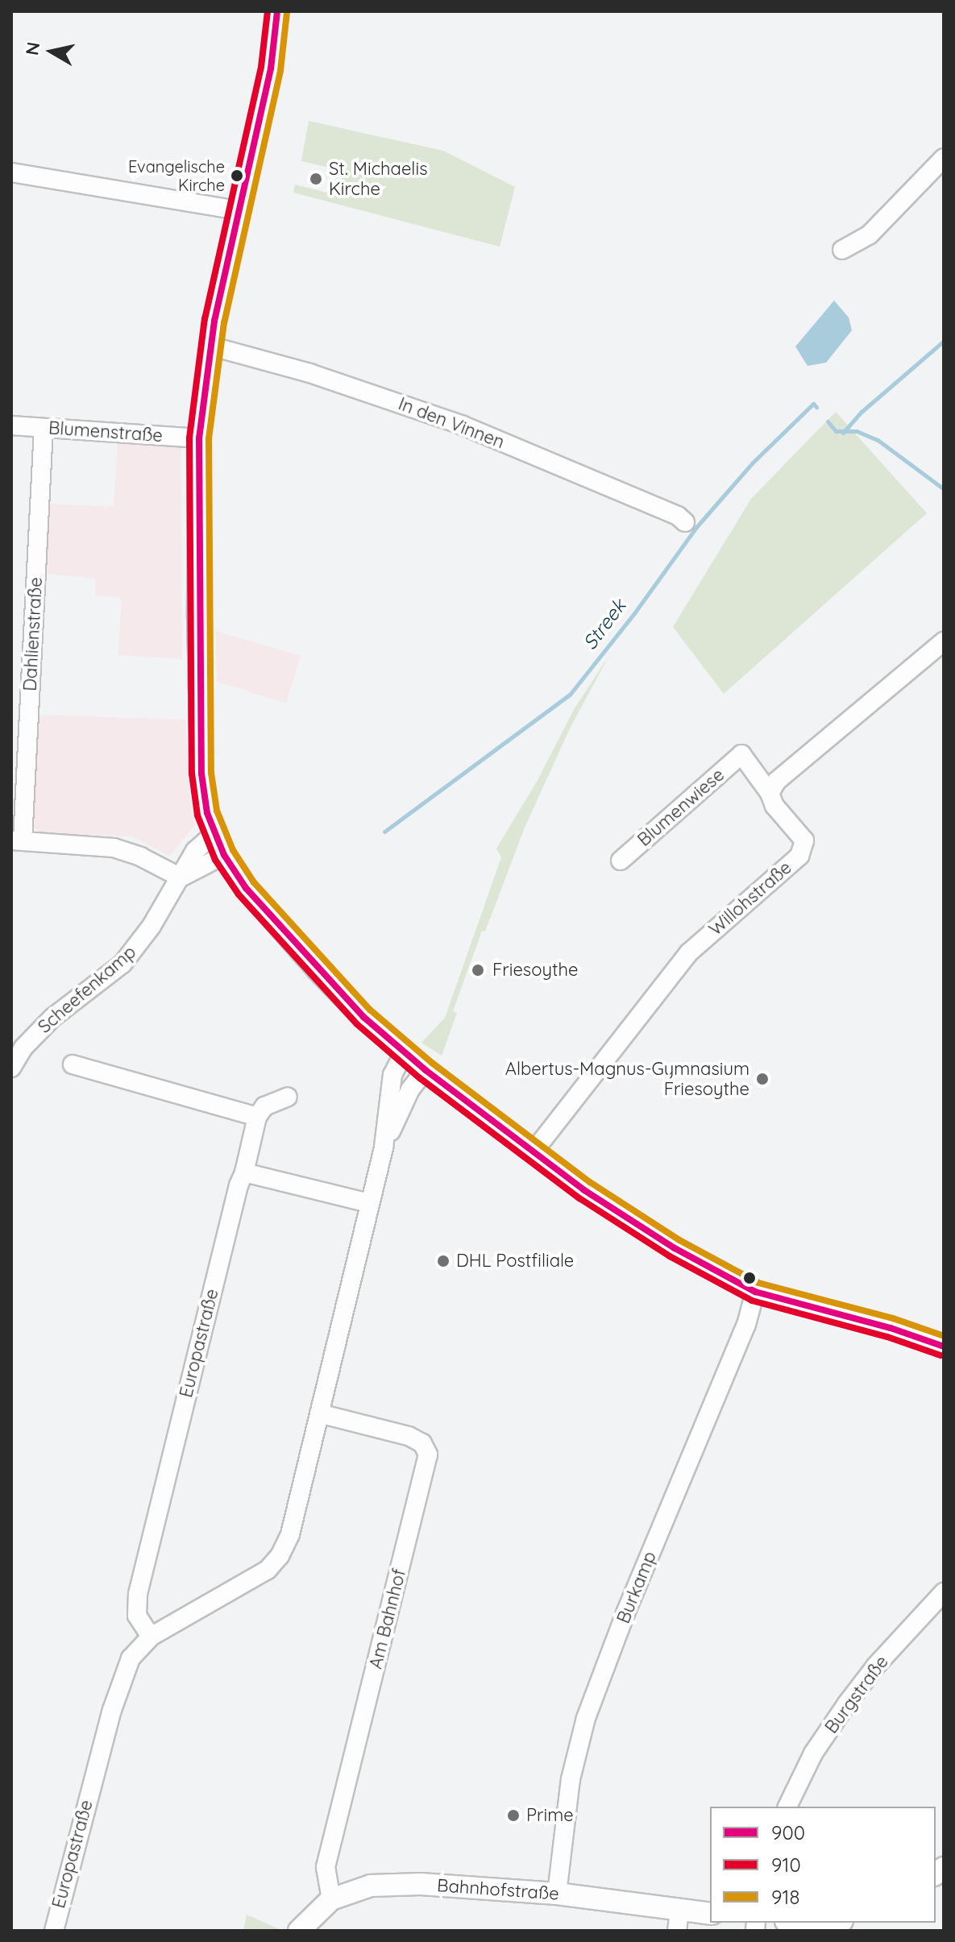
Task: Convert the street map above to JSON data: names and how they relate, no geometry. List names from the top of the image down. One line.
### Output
{"streets":{"street":["In den Vinnen","Blumenstraße","Dahlienstraße","Blumenwiese","Willohstraße","Scheefenkamp","Europastraße","Burkamp","Am Bahnhof","Burgstraße","Bahnhofstraße"]},"crossings":[["Blumenstraße","Dahlienstraße"],["Blumenwiese","Willohstraße"],["Europastraße","Am Bahnhof"],["Burkamp","Bahnhofstraße"],["Am Bahnhof","Bahnhofstraße"]],"water":["Streek"],"places":["Evangelische Kirche","St. Michaelis Kirche","Friesoythe","Albertus-Magnus-Gymnasium Friesoythe","DHL Postfiliale","Prime"],"lines":["transit line 900","transit line 910","transit line 918"],"legend":["900","910","918"],"north":"left"}
